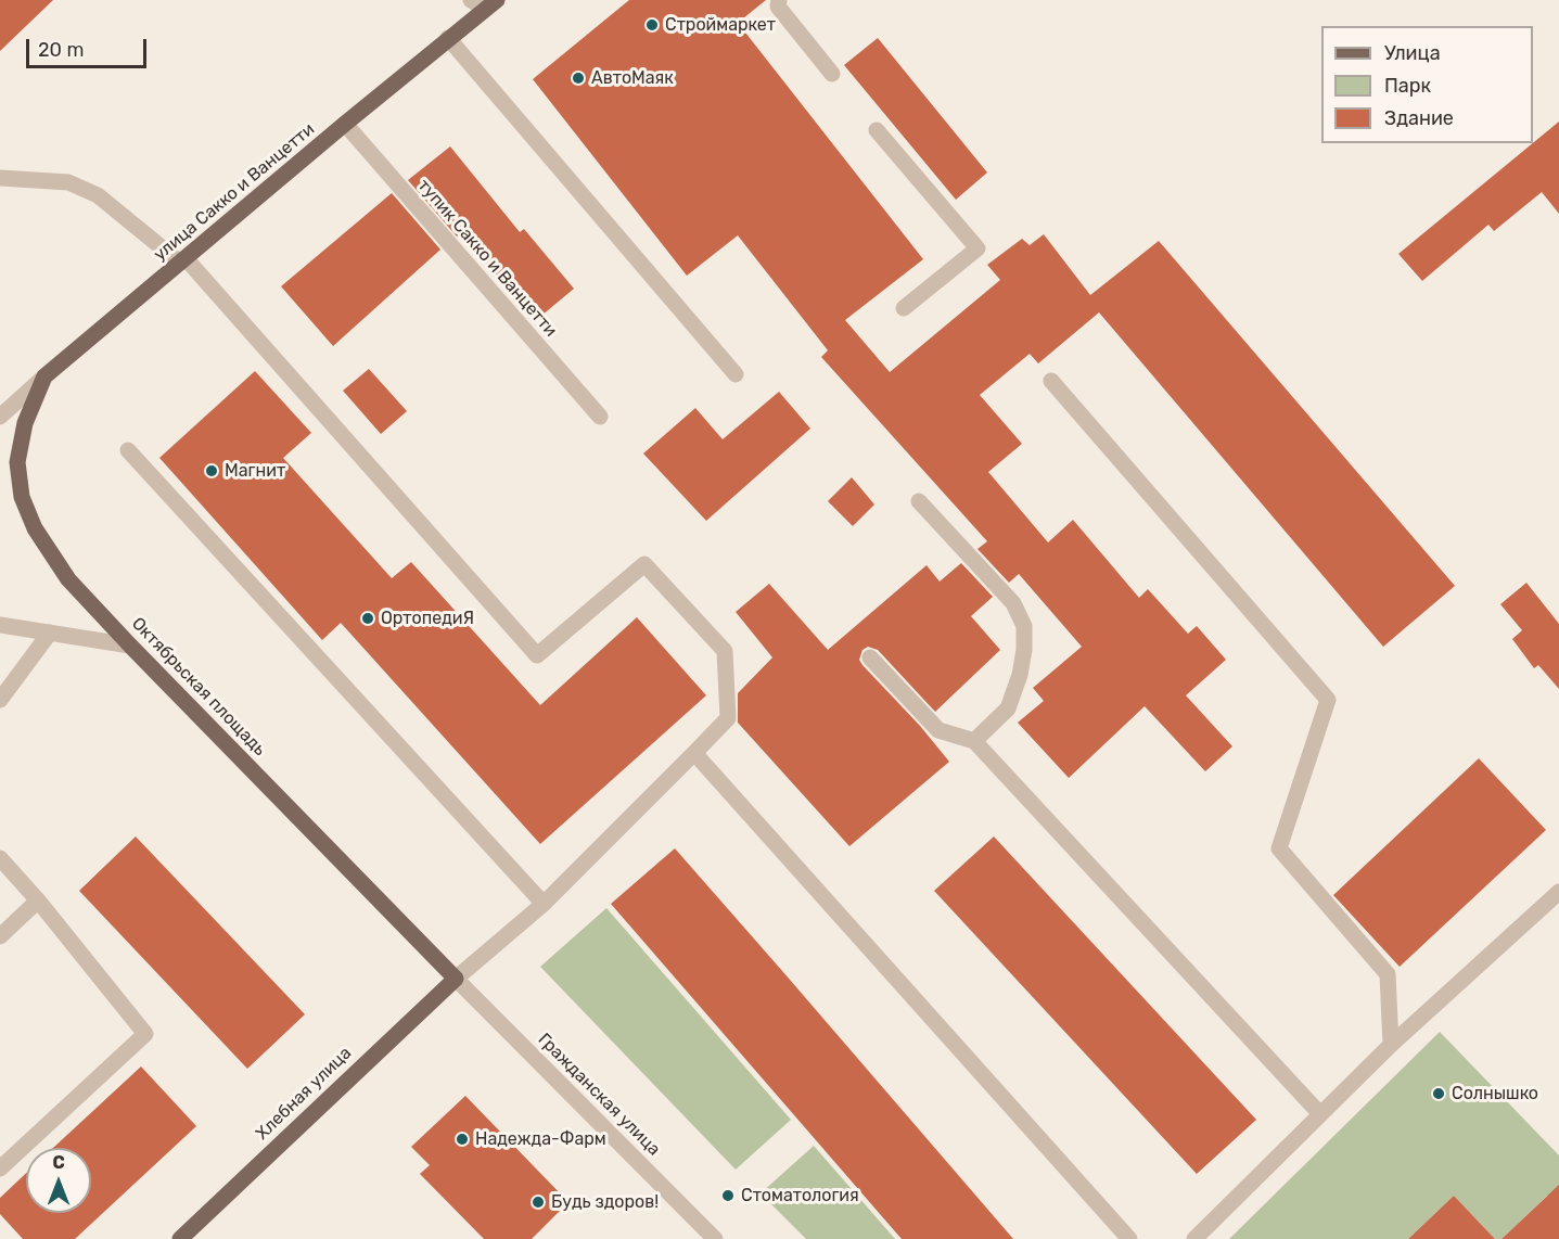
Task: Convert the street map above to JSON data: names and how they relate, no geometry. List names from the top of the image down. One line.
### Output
{"streets":{"main road":["улица Сакко и Ванцетти","Октябрьская площадь","Хлебная улица"],"street":["тупик Сакко и Ванцетти","Гражданская улица"]},"crossings":[["улица Сакко и Ванцетти","тупик Сакко и Ванцетти"],["улица Сакко и Ванцетти","Октябрьская площадь"],["Октябрьская площадь","Хлебная улица"],["Октябрьская площадь","Гражданская улица"],["Хлебная улица","Гражданская улица"]],"places":["Строймаркет","АвтоМаяк","Магнит","ОртопедиЯ","Солнышко","Надежда-Фарм","Стоматология","Будь здоров!"],"legend":["Улица","Парк","Здание"],"scale_bar":"20 m","north":"top"}
